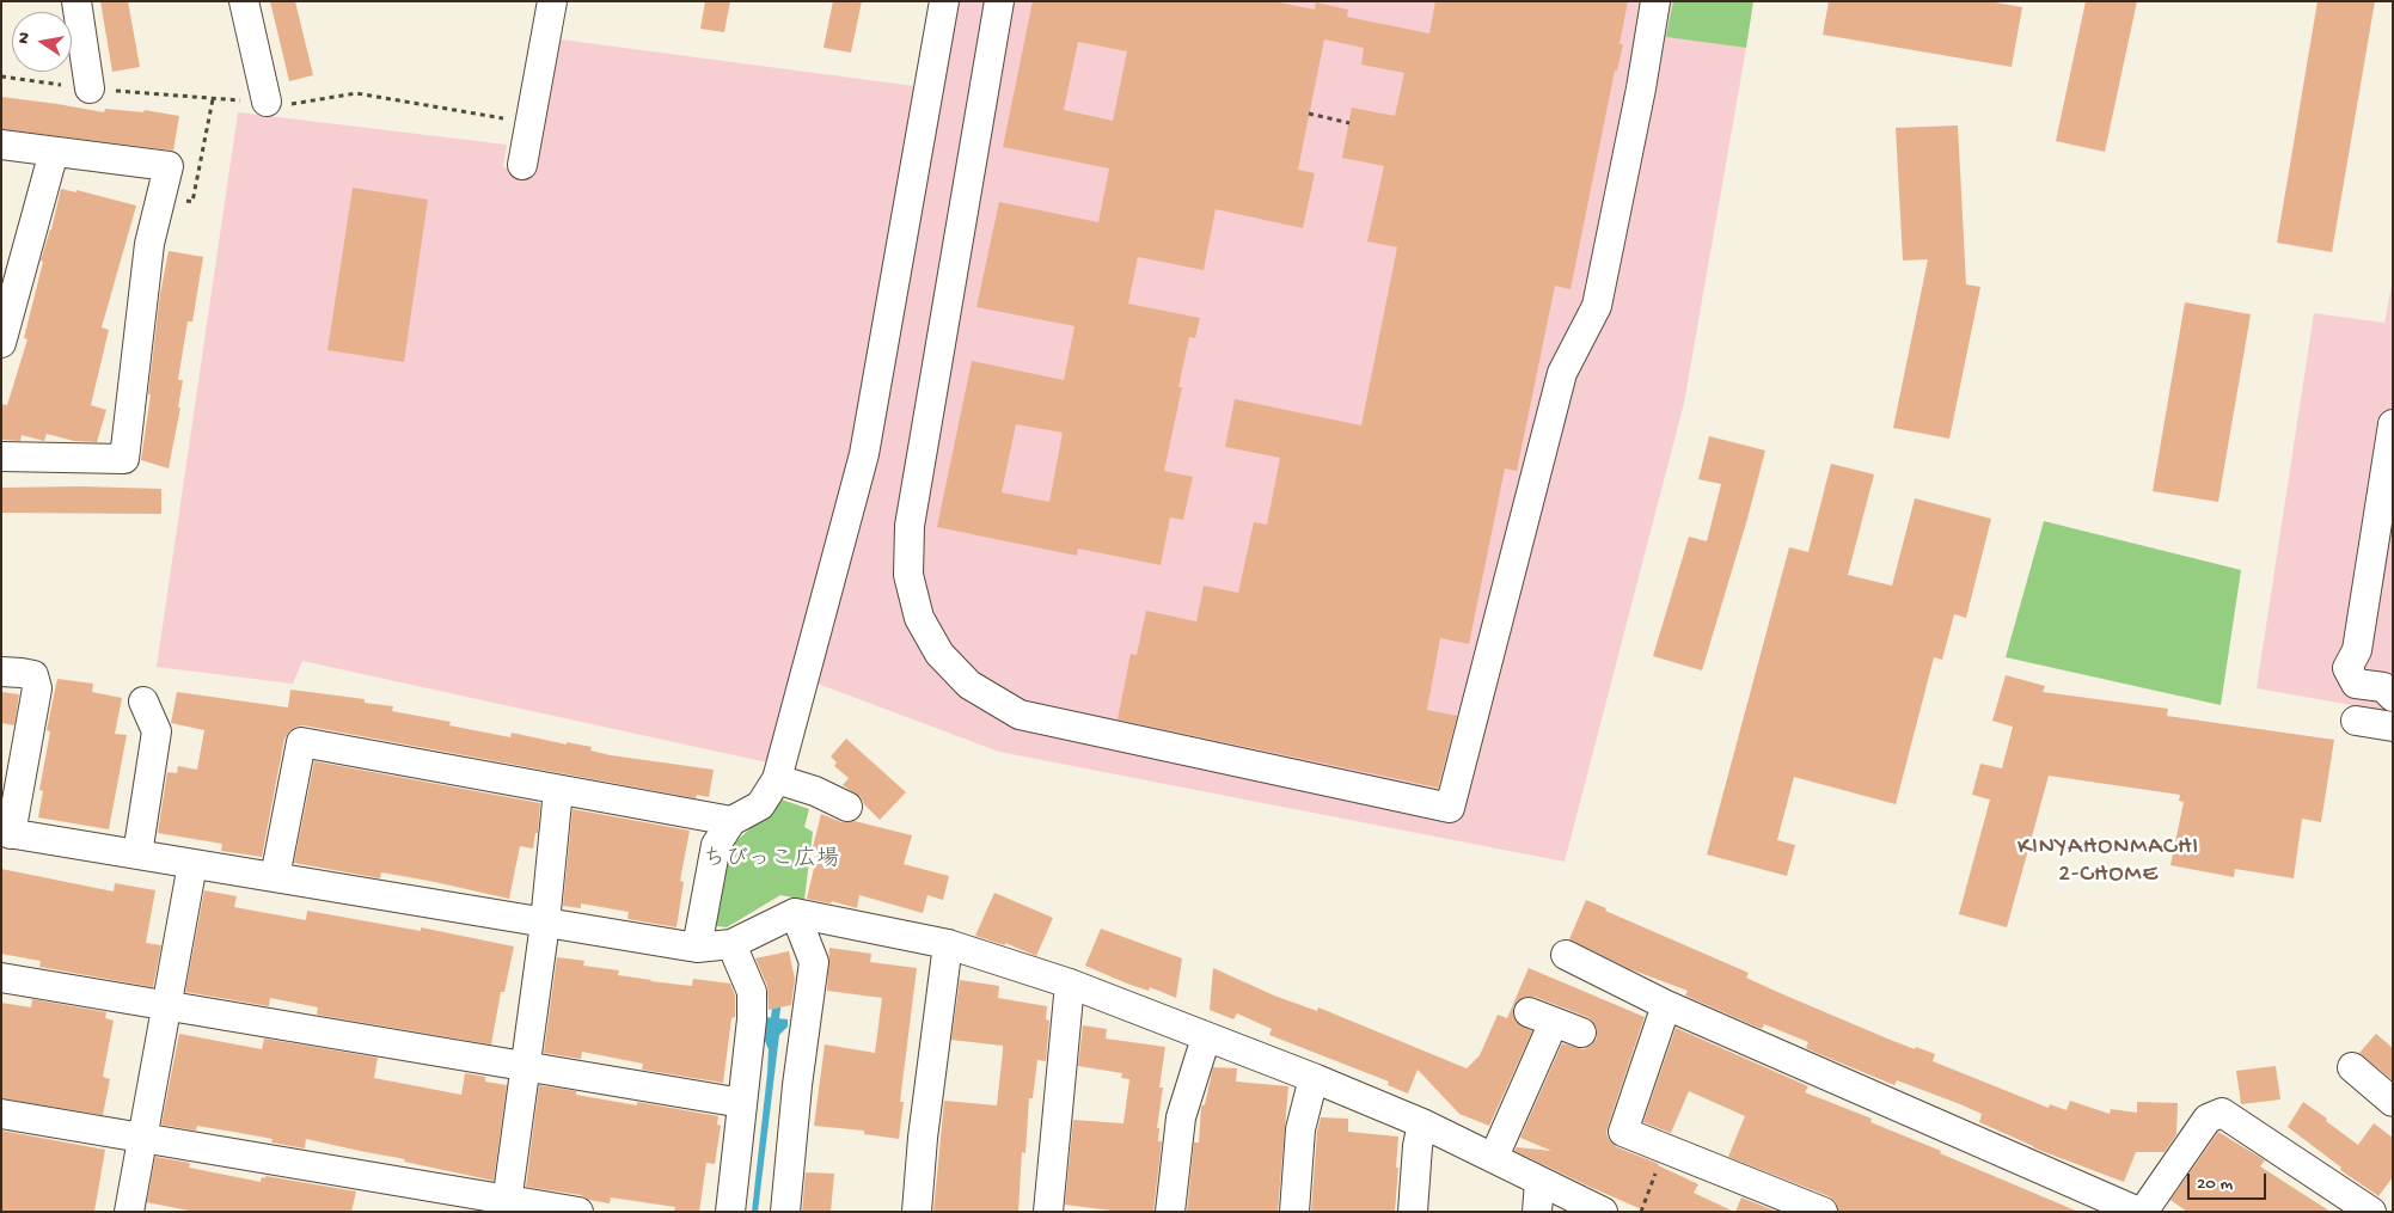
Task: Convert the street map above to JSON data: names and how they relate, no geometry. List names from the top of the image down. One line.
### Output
{"districts":["KINYAHONMACHI 2-CHOME"],"parks":["ちびっこ広場"],"scale_bar":"20 m","north":"left"}
